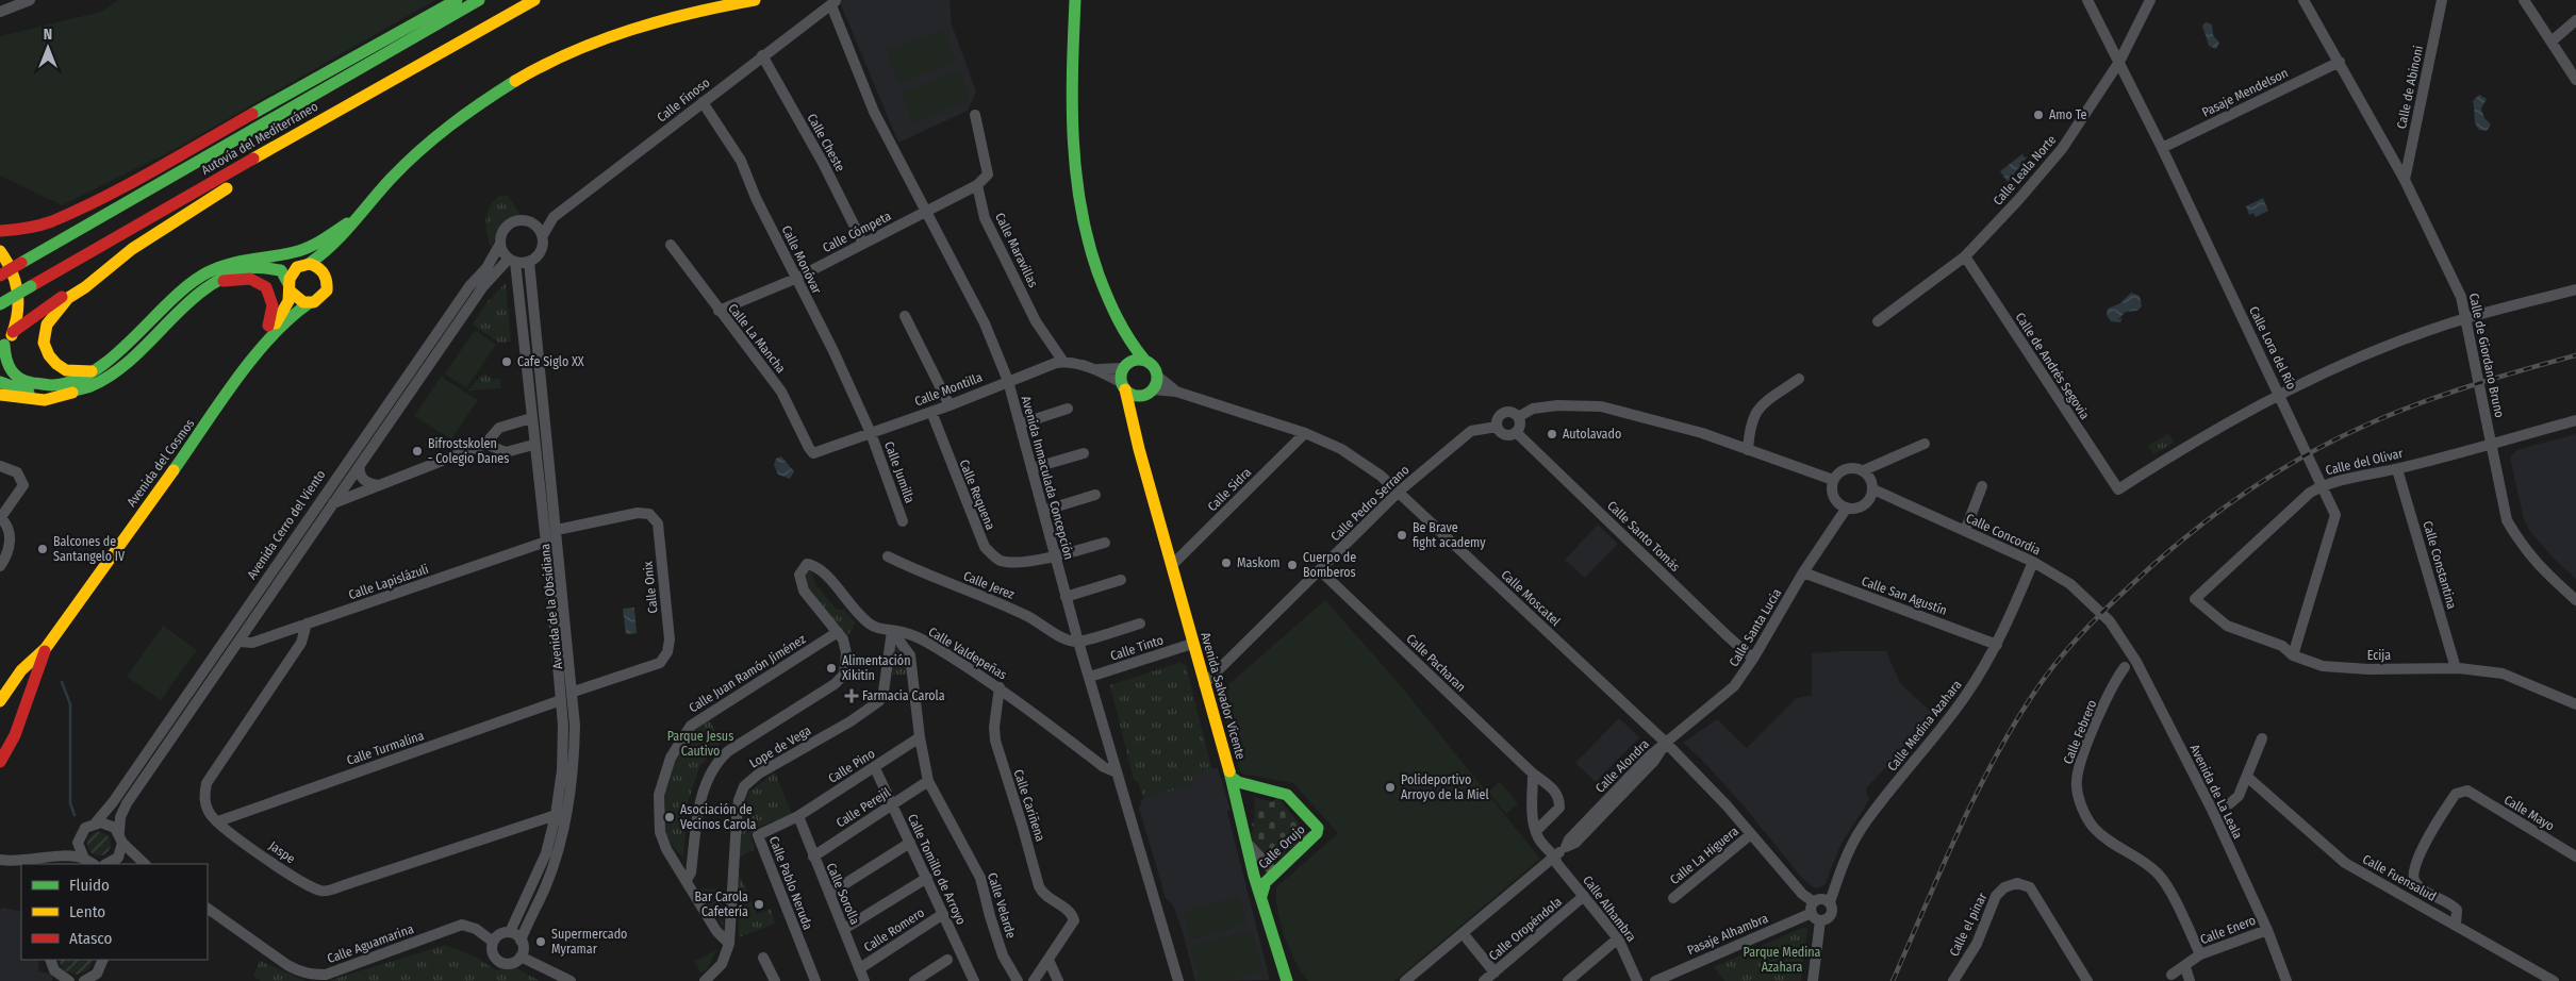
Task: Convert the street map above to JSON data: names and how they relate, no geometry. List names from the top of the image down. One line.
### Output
{"streets":{"main road":["Autovía del Mediterráneo","Avenida del Cosmos","Avenida Salvador Vicente","Calle Orujo"],"street":["Calle de Abinoni","Pasaje Mendelson","Calle Finoso","Calle Cheste","Calle Leala Norte","Calle Cómpeta","Calle Maravillas","Calle Monóvar","Calle La Mancha","Calle Lora del Río","Calle de Giordano Bruno","Calle de Andrés Segovia","Calle Montilla","Calle del Olivar","Calle Jumilla","Avenida Inmaculada Concepción","Calle Sidra","Calle Requena","Calle Pedro Serrano","Avenida Cerro del Viento","Calle Concordia","Calle Santo Tomás","Calle Constantina","Calle Lapislázuli","Calle Jerez","Calle Onix","Calle San Agustín","Calle Moscatel","Avenida de la Obsidiana","Calle Santa Lucia","Calle Tinto","Calle Valdepeñas","Ecija","Calle Pacharan","Calle Juan Ramón Jiménez","Calle Medina Azahara","Calle Febrero","Lope de Vega","Calle Turmalina","Calle Pino","Calle Alondra","Avenida de La Leala","Calle Cariñena","Calle Perejil","Calle Mayo","Jaspe","Calle La Higuera","Calle Tomillo de Arroyo","Calle Fuensalud","Calle Pablo Neruda","Calle Sorolla","Calle Velarde","Calle Alhambra","Calle el pinar","Calle Oropéndola","Calle Romero","Calle Enero","Pasaje Alhambra","Calle Aguamarina"]},"crossings":[["Calle de Abinoni","Calle de Giordano Bruno"],["Pasaje Mendelson","Calle Lora del Río"],["Pasaje Mendelson","Calle de Giordano Bruno"],["Calle Finoso","Calle Cheste"],["Calle Finoso","Calle Monóvar"],["Calle Finoso","Avenida Inmaculada Concepción"],["Calle Finoso","Avenida Cerro del Viento"],["Calle Finoso","Avenida de la Obsidiana"],["Calle Cheste","Calle Cómpeta"],["Calle Leala Norte","Calle Lora del Río"],["Calle Leala Norte","Calle de Andrés Segovia"],["Calle Cómpeta","Calle Maravillas"],["Calle Cómpeta","Calle Monóvar"],["Calle Cómpeta","Calle La Mancha"],["Calle Cómpeta","Avenida Inmaculada Concepción"],["Calle Maravillas","Calle Montilla"],["Calle Monóvar","Calle Montilla"],["Calle Monóvar","Calle Jumilla"],["Calle La Mancha","Calle Montilla"],["Calle Lora del Río","Calle de Andrés Segovia"],["Calle Lora del Río","Calle del Olivar"],["Calle Lora del Río","Ecija"],["Calle de Giordano Bruno","Calle del Olivar"],["Calle Montilla","Calle Jumilla"],["Calle Montilla","Avenida Inmaculada Concepción"],["Calle Montilla","Calle Requena"],["Calle Montilla","Calle Moscatel"],["Calle Montilla","Avenida Salvador Vicente"],["Calle del Olivar","Calle Constantina"],["Calle del Olivar","Ecija"],["Avenida Inmaculada Concepción","Calle Requena"],["Avenida Inmaculada Concepción","Calle Jerez"],["Avenida Inmaculada Concepción","Calle Tinto"],["Avenida Inmaculada Concepción","Calle Valdepeñas"],["Calle Sidra","Calle Moscatel"],["Calle Sidra","Avenida Salvador Vicente"],["Calle Pedro Serrano","Calle Santo Tomás"],["Calle Pedro Serrano","Calle Moscatel"],["Calle Pedro Serrano","Calle Pacharan"],["Calle Pedro Serrano","Avenida Salvador Vicente"],["Avenida Cerro del Viento","Calle Lapislázuli"],["Avenida Cerro del Viento","Avenida de la Obsidiana"],["Calle Concordia","Calle Santa Lucia"],["Calle Concordia","Calle Medina Azahara"],["Calle Concordia","Avenida de La Leala"],["Calle Santo Tomás","Calle Santa Lucia"],["Calle Constantina","Ecija"],["Calle Lapislázuli","Avenida de la Obsidiana"],["Calle Lapislázuli","Jaspe"],["Calle Onix","Avenida de la Obsidiana"],["Calle San Agustín","Calle Santa Lucia"],["Calle San Agustín","Calle Medina Azahara"],["Calle Moscatel","Calle Santa Lucia"],["Calle Moscatel","Avenida Salvador Vicente"],["Calle Moscatel","Calle Medina Azahara"],["Calle Moscatel","Calle Alondra"],["Calle Moscatel","Calle La Higuera"],["Calle Moscatel","Pasaje Alhambra"],["Avenida de la Obsidiana","Calle Turmalina"],["Avenida de la Obsidiana","Jaspe"],["Avenida de la Obsidiana","Calle Aguamarina"],["Calle Santa Lucia","Calle Alondra"],["Calle Tinto","Avenida Salvador Vicente"],["Calle Valdepeñas","Calle Juan Ramón Jiménez"],["Calle Valdepeñas","Lope de Vega"],["Calle Valdepeñas","Calle Cariñena"],["Calle Juan Ramón Jiménez","Lope de Vega"],["Avenida Salvador Vicente","Calle Orujo"],["Calle Medina Azahara","Pasaje Alhambra"],["Calle Febrero","Calle Enero"],["Calle Turmalina","Jaspe"],["Calle Pino","Calle Tomillo de Arroyo"],["Calle Pino","Calle Pablo Neruda"],["Calle Pino","Calle Sorolla"],["Calle Pino","Calle Velarde"],["Calle Alondra","Calle Alhambra"],["Avenida de La Leala","Calle Enero"],["Calle Perejil","Calle Tomillo de Arroyo"],["Calle Perejil","Calle Sorolla"],["Calle Perejil","Calle Velarde"],["Calle Mayo","Calle Fuensalud"],["Calle Tomillo de Arroyo","Calle Romero"],["Calle Pablo Neruda","Calle Sorolla"],["Calle Sorolla","Calle Romero"],["Calle Alhambra","Calle Oropéndola"]],"parks":["Parque Jesus Cautivo","Parque Medina Azahara"],"places":{"other":["Amo Te","Cafe Siglo XX","Autolavado","Bifrostskolen - Colegio Danes","Be Brave fight academy","Balcones de Santangelo IV","Maskom","Cuerpo de Bomberos","Alimentación Xikitin","Polideportivo Arroyo de la Miel","Asociación de Vecinos Carola","Bar Carola Cafetería","Supermercado Myramar"],"health":["Farmacia Carola"]},"legend":["Fluido","Lento","Atasco"],"north":"top"}
